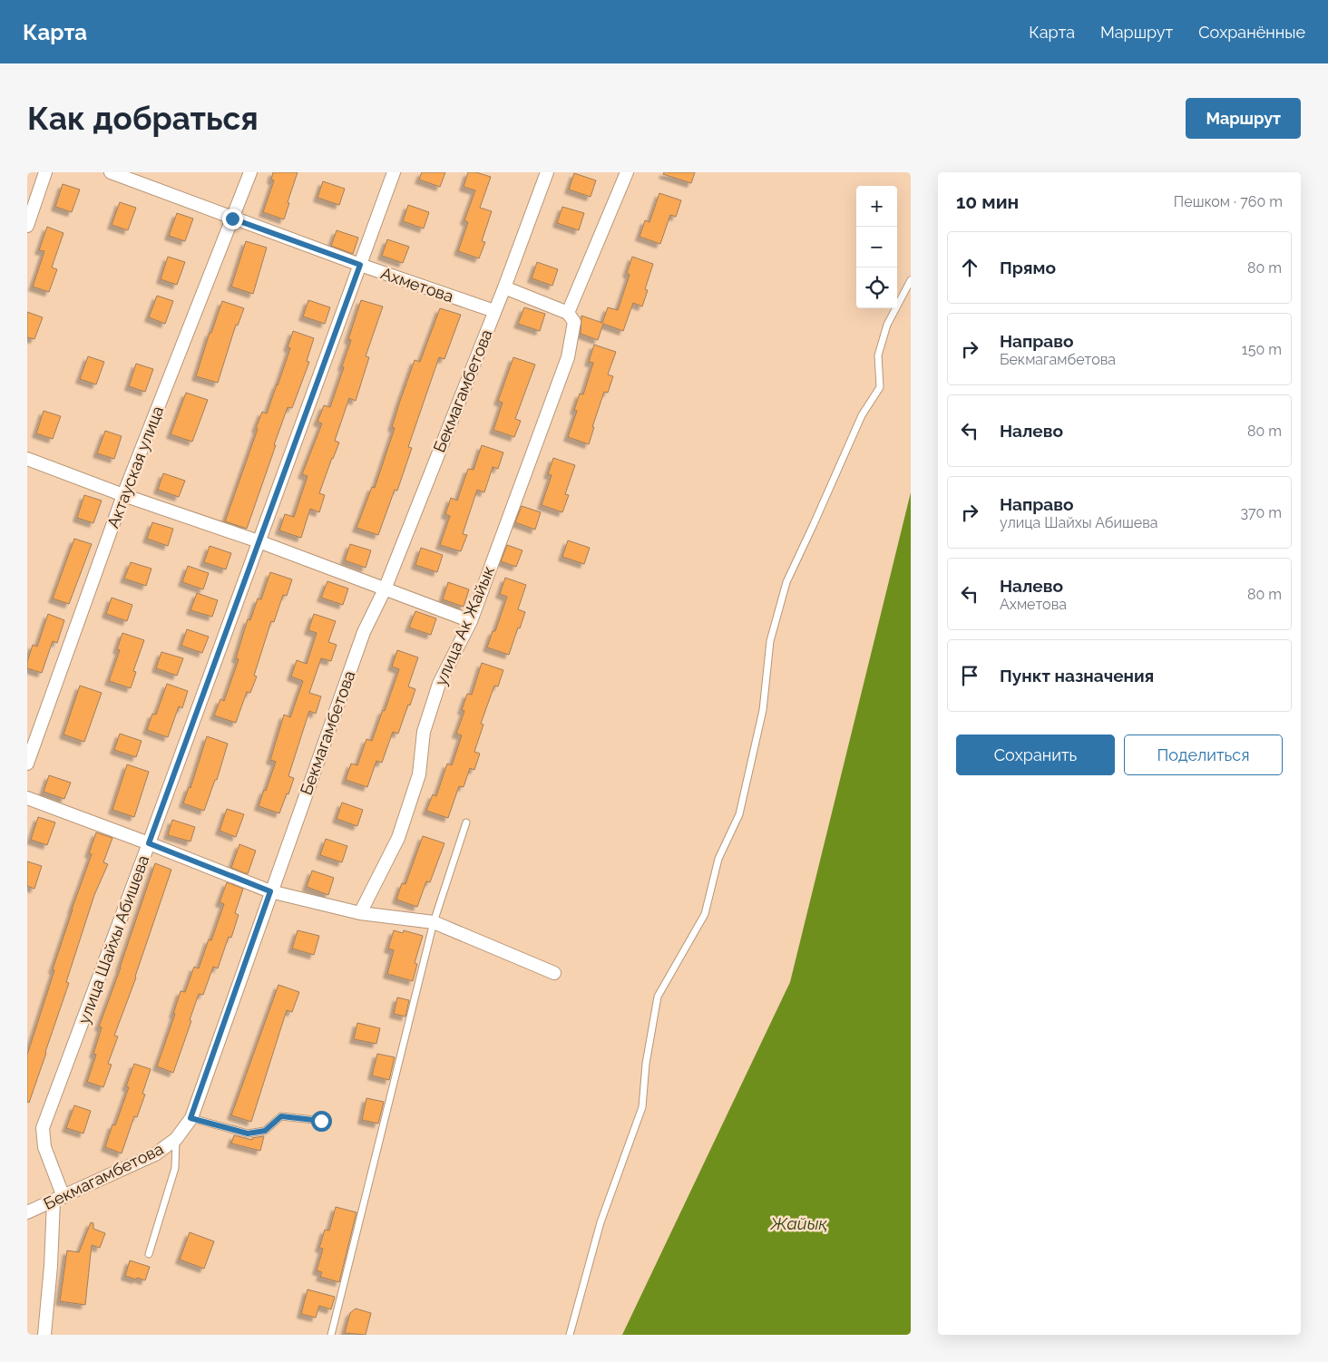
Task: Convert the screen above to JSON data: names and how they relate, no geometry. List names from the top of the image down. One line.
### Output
{"streets":{"street":["Ахметова","Бекмагамбетова","Актауская улица","улица Ак Жайык","улица Шайхы Абишева"]},"crossings":[["Ахметова","Бекмагамбетова"],["Ахметова","Актауская улица"],["Ахметова","улица Шайхы Абишева"],["Бекмагамбетова","улица Шайхы Абишева"]],"water":["Жайық"],"page":{"header":"Карта","nav":["Карта","Маршрут","Сохранённые"],"buttons":["Маршрут",["Сохранить","Поделиться"]],"title":"Как добраться","heading":["10 мин","Пешком · 760 m"],"map_buttons":["+","−"],"list":[["Прямо","80 m"],["Направо","Бекмагамбетова","150 m"],["Налево","80 m"],["Направо","улица Шайхы Абишева","370 m"],["Налево","Ахметова","80 m"],"Пункт назначения"]}}
